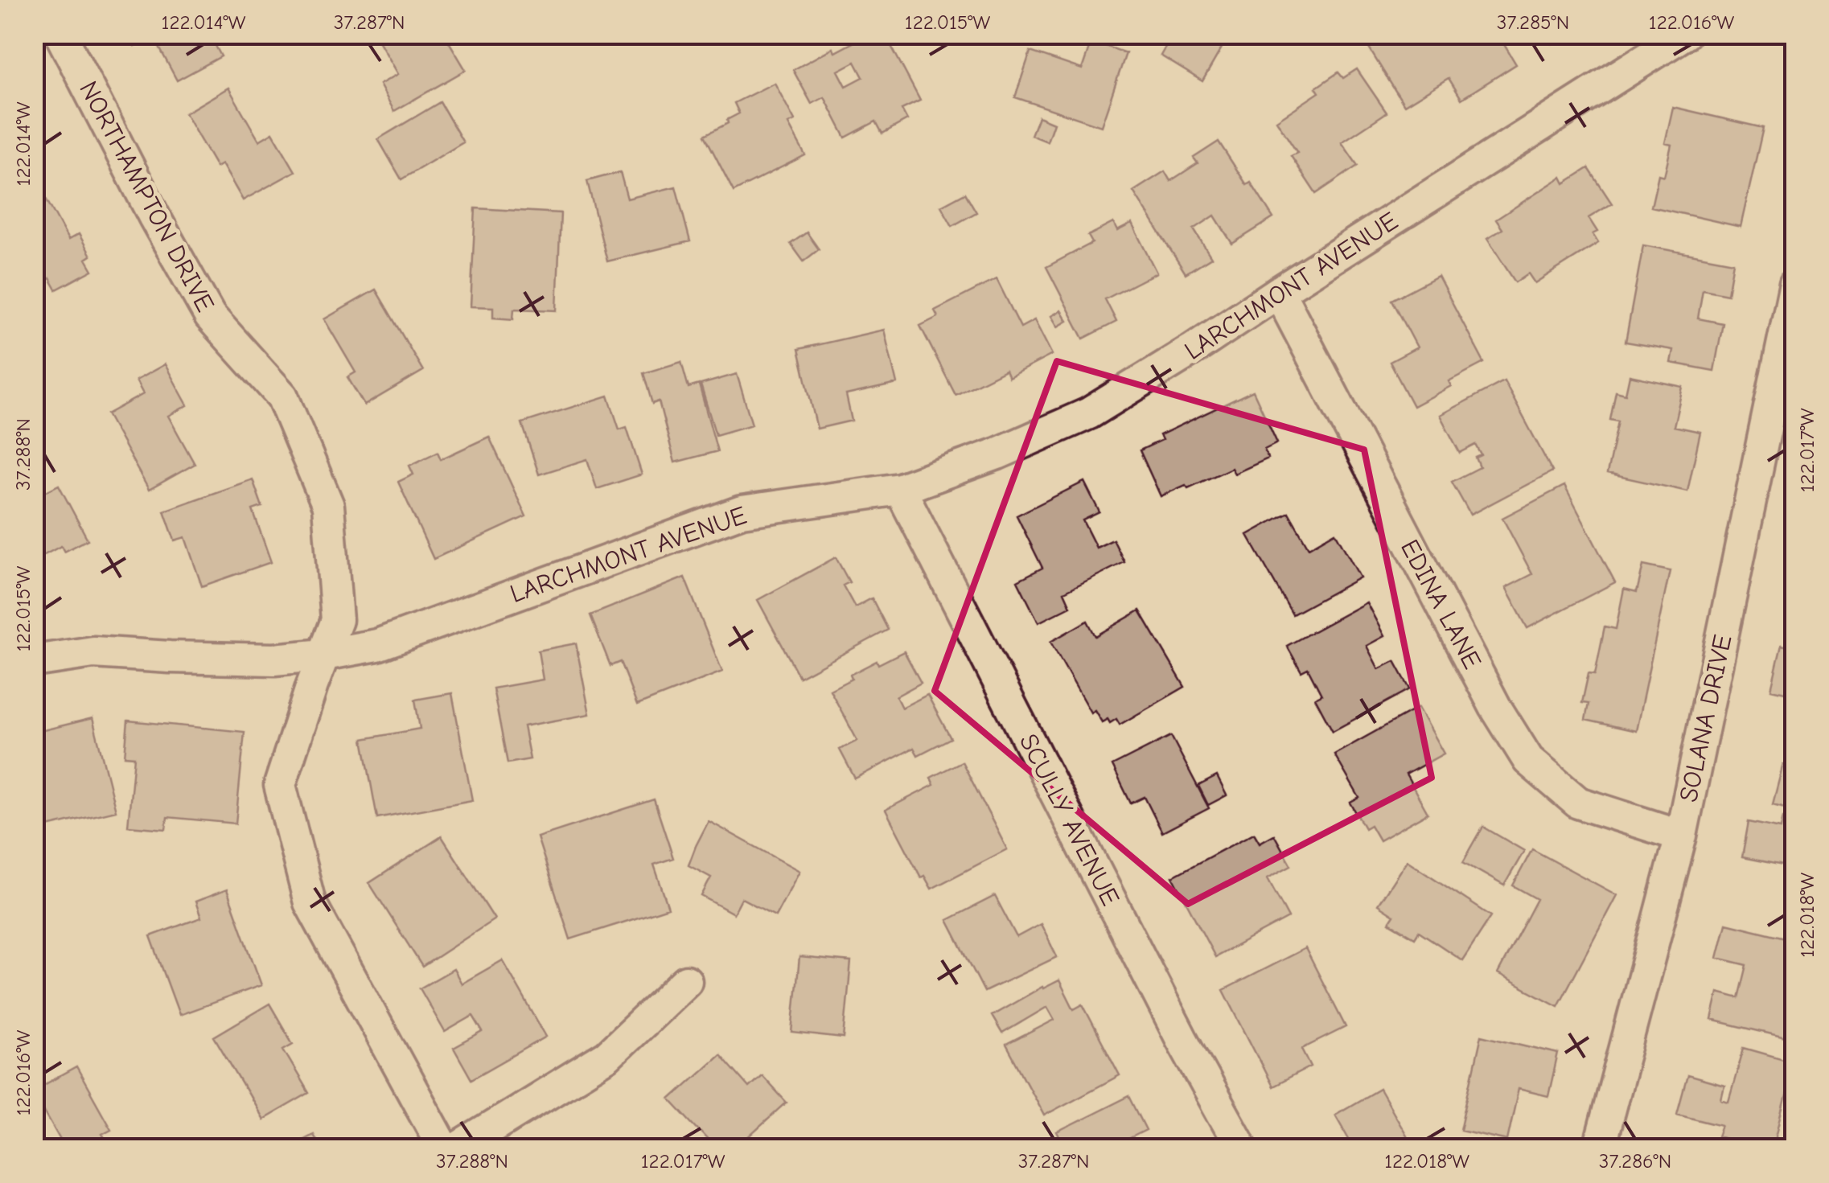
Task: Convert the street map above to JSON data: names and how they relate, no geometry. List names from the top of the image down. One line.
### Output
{"streets":{"street":["NORTHAMPTON DRIVE","LARCHMONT AVENUE","EDINA LANE","SOLANA DRIVE","SCULLY AVENUE"]},"crossings":[["NORTHAMPTON DRIVE","LARCHMONT AVENUE"],["LARCHMONT AVENUE","EDINA LANE"],["LARCHMONT AVENUE","SCULLY AVENUE"],["EDINA LANE","SOLANA DRIVE"]],"coordinates":["122.014°W","37.287°N","122.015°W","37.285°N","122.016°W","122.017°W","37.288°N","122.018°W","37.286°N"]}
